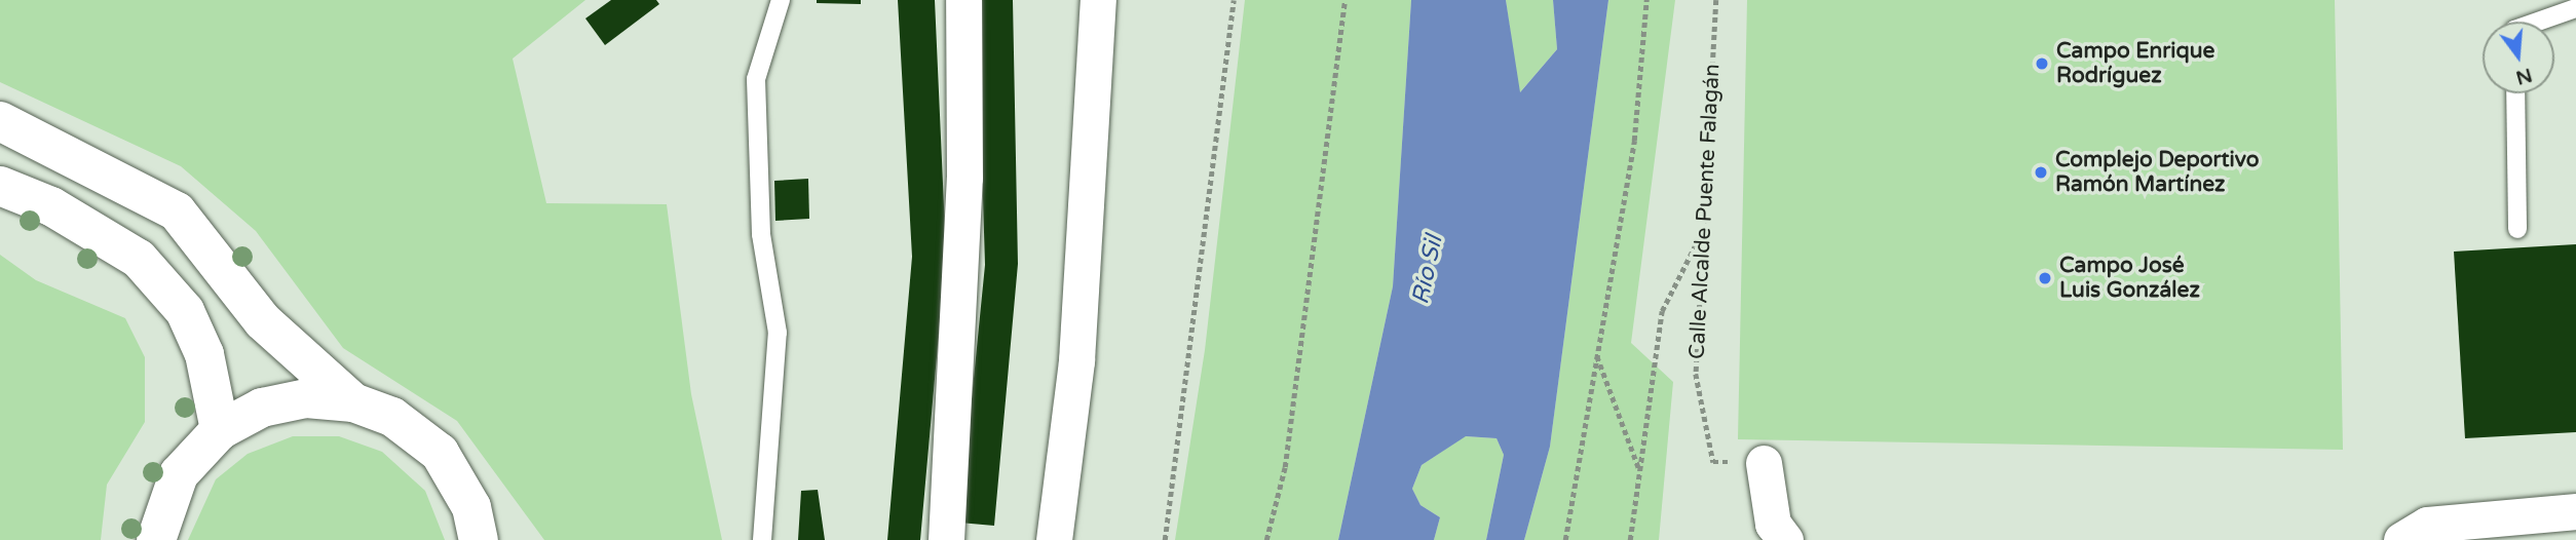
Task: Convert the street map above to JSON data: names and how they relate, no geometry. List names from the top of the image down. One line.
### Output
{"streets":{"path":["Calle Alcalde Puente Falagán"]},"water":["Río Sil"],"places":["Campo Enrique Rodríguez","Complejo Deportivo Ramón Martínez","Campo José Luis González"],"north":"bottom"}
